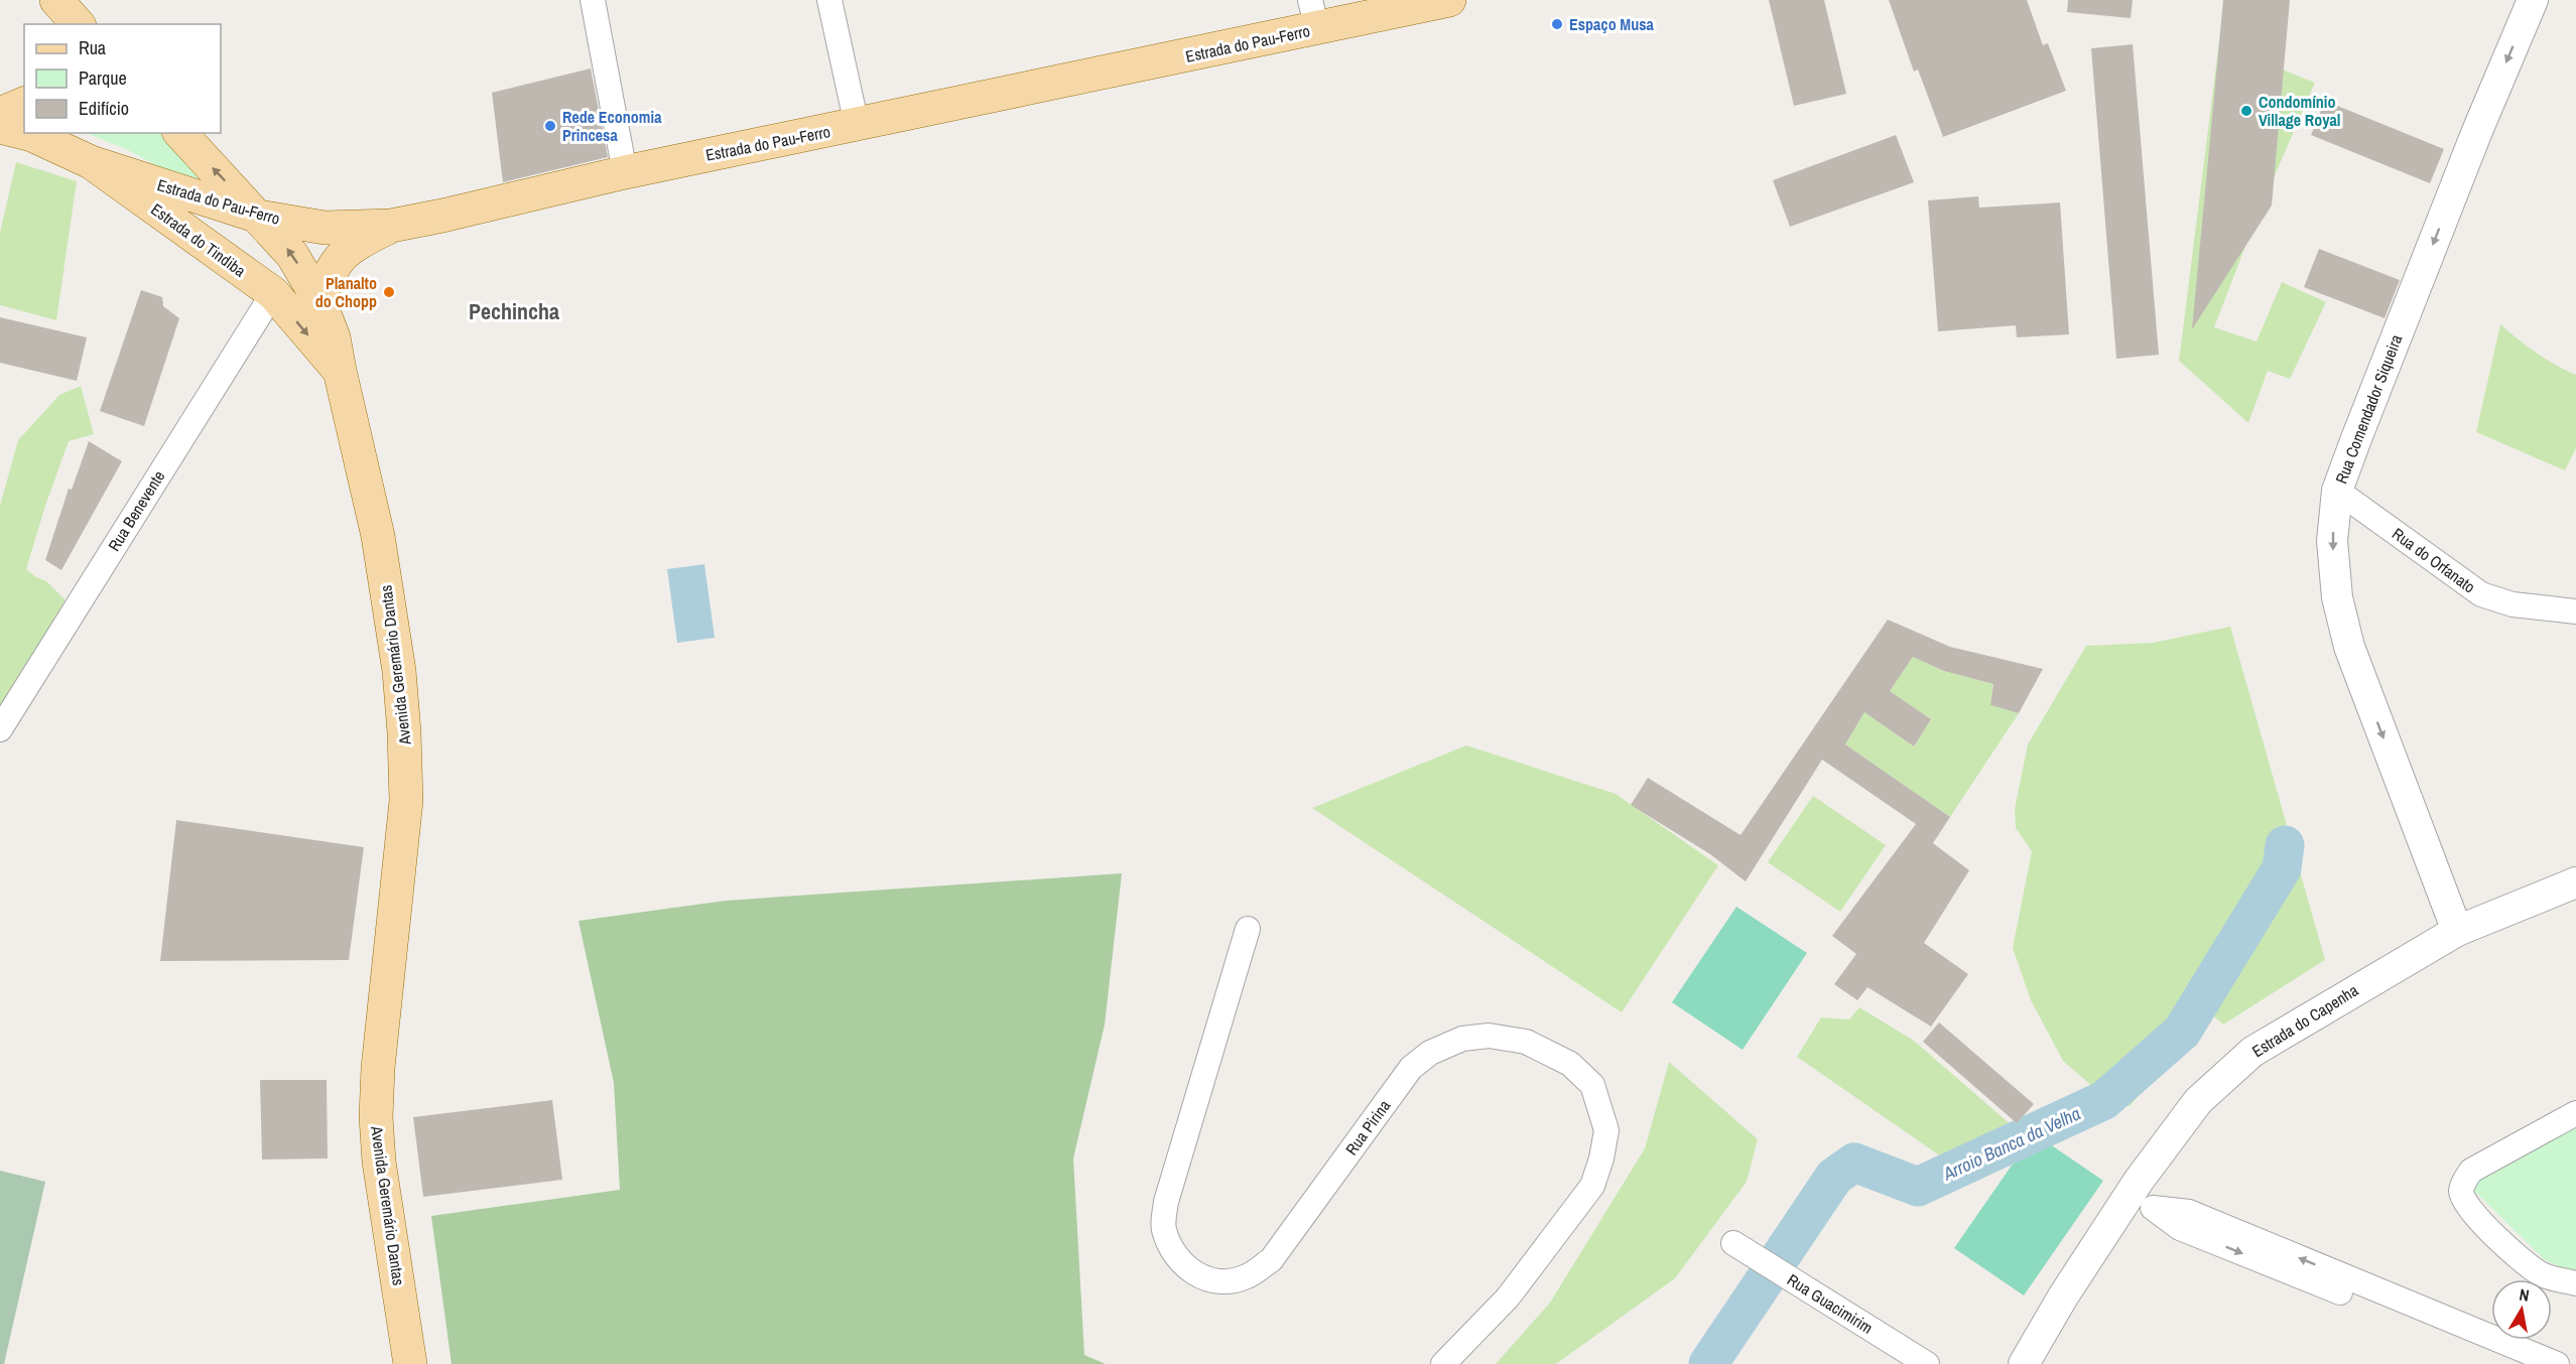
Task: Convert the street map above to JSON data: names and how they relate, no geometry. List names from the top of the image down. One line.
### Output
{"streets":{"main road":["Estrada do Pau-Ferro","Estrada do Tindiba","Avenida Geremário Dantas"],"street":["Rua Comendador Siqueira","Rua Benevente","Rua do Orfanato","Estrada do Capenha","Rua Pirina","Rua Guacimirim"]},"crossings":[["Estrada do Pau-Ferro","Estrada do Tindiba"],["Estrada do Pau-Ferro","Avenida Geremário Dantas"],["Estrada do Tindiba","Rua Benevente"],["Estrada do Tindiba","Avenida Geremário Dantas"],["Rua Comendador Siqueira","Rua do Orfanato"],["Rua Comendador Siqueira","Estrada do Capenha"]],"one_way":["Rua Comendador Siqueira"],"districts":["Pechincha"],"water":["Arroio Banca da Velha"],"places":["Espaço Musa","Condomínio Village Royal","Rede Economia Princesa","Planalto do Chopp"],"legend":["Rua","Parque","Edifício"],"north":"top"}
